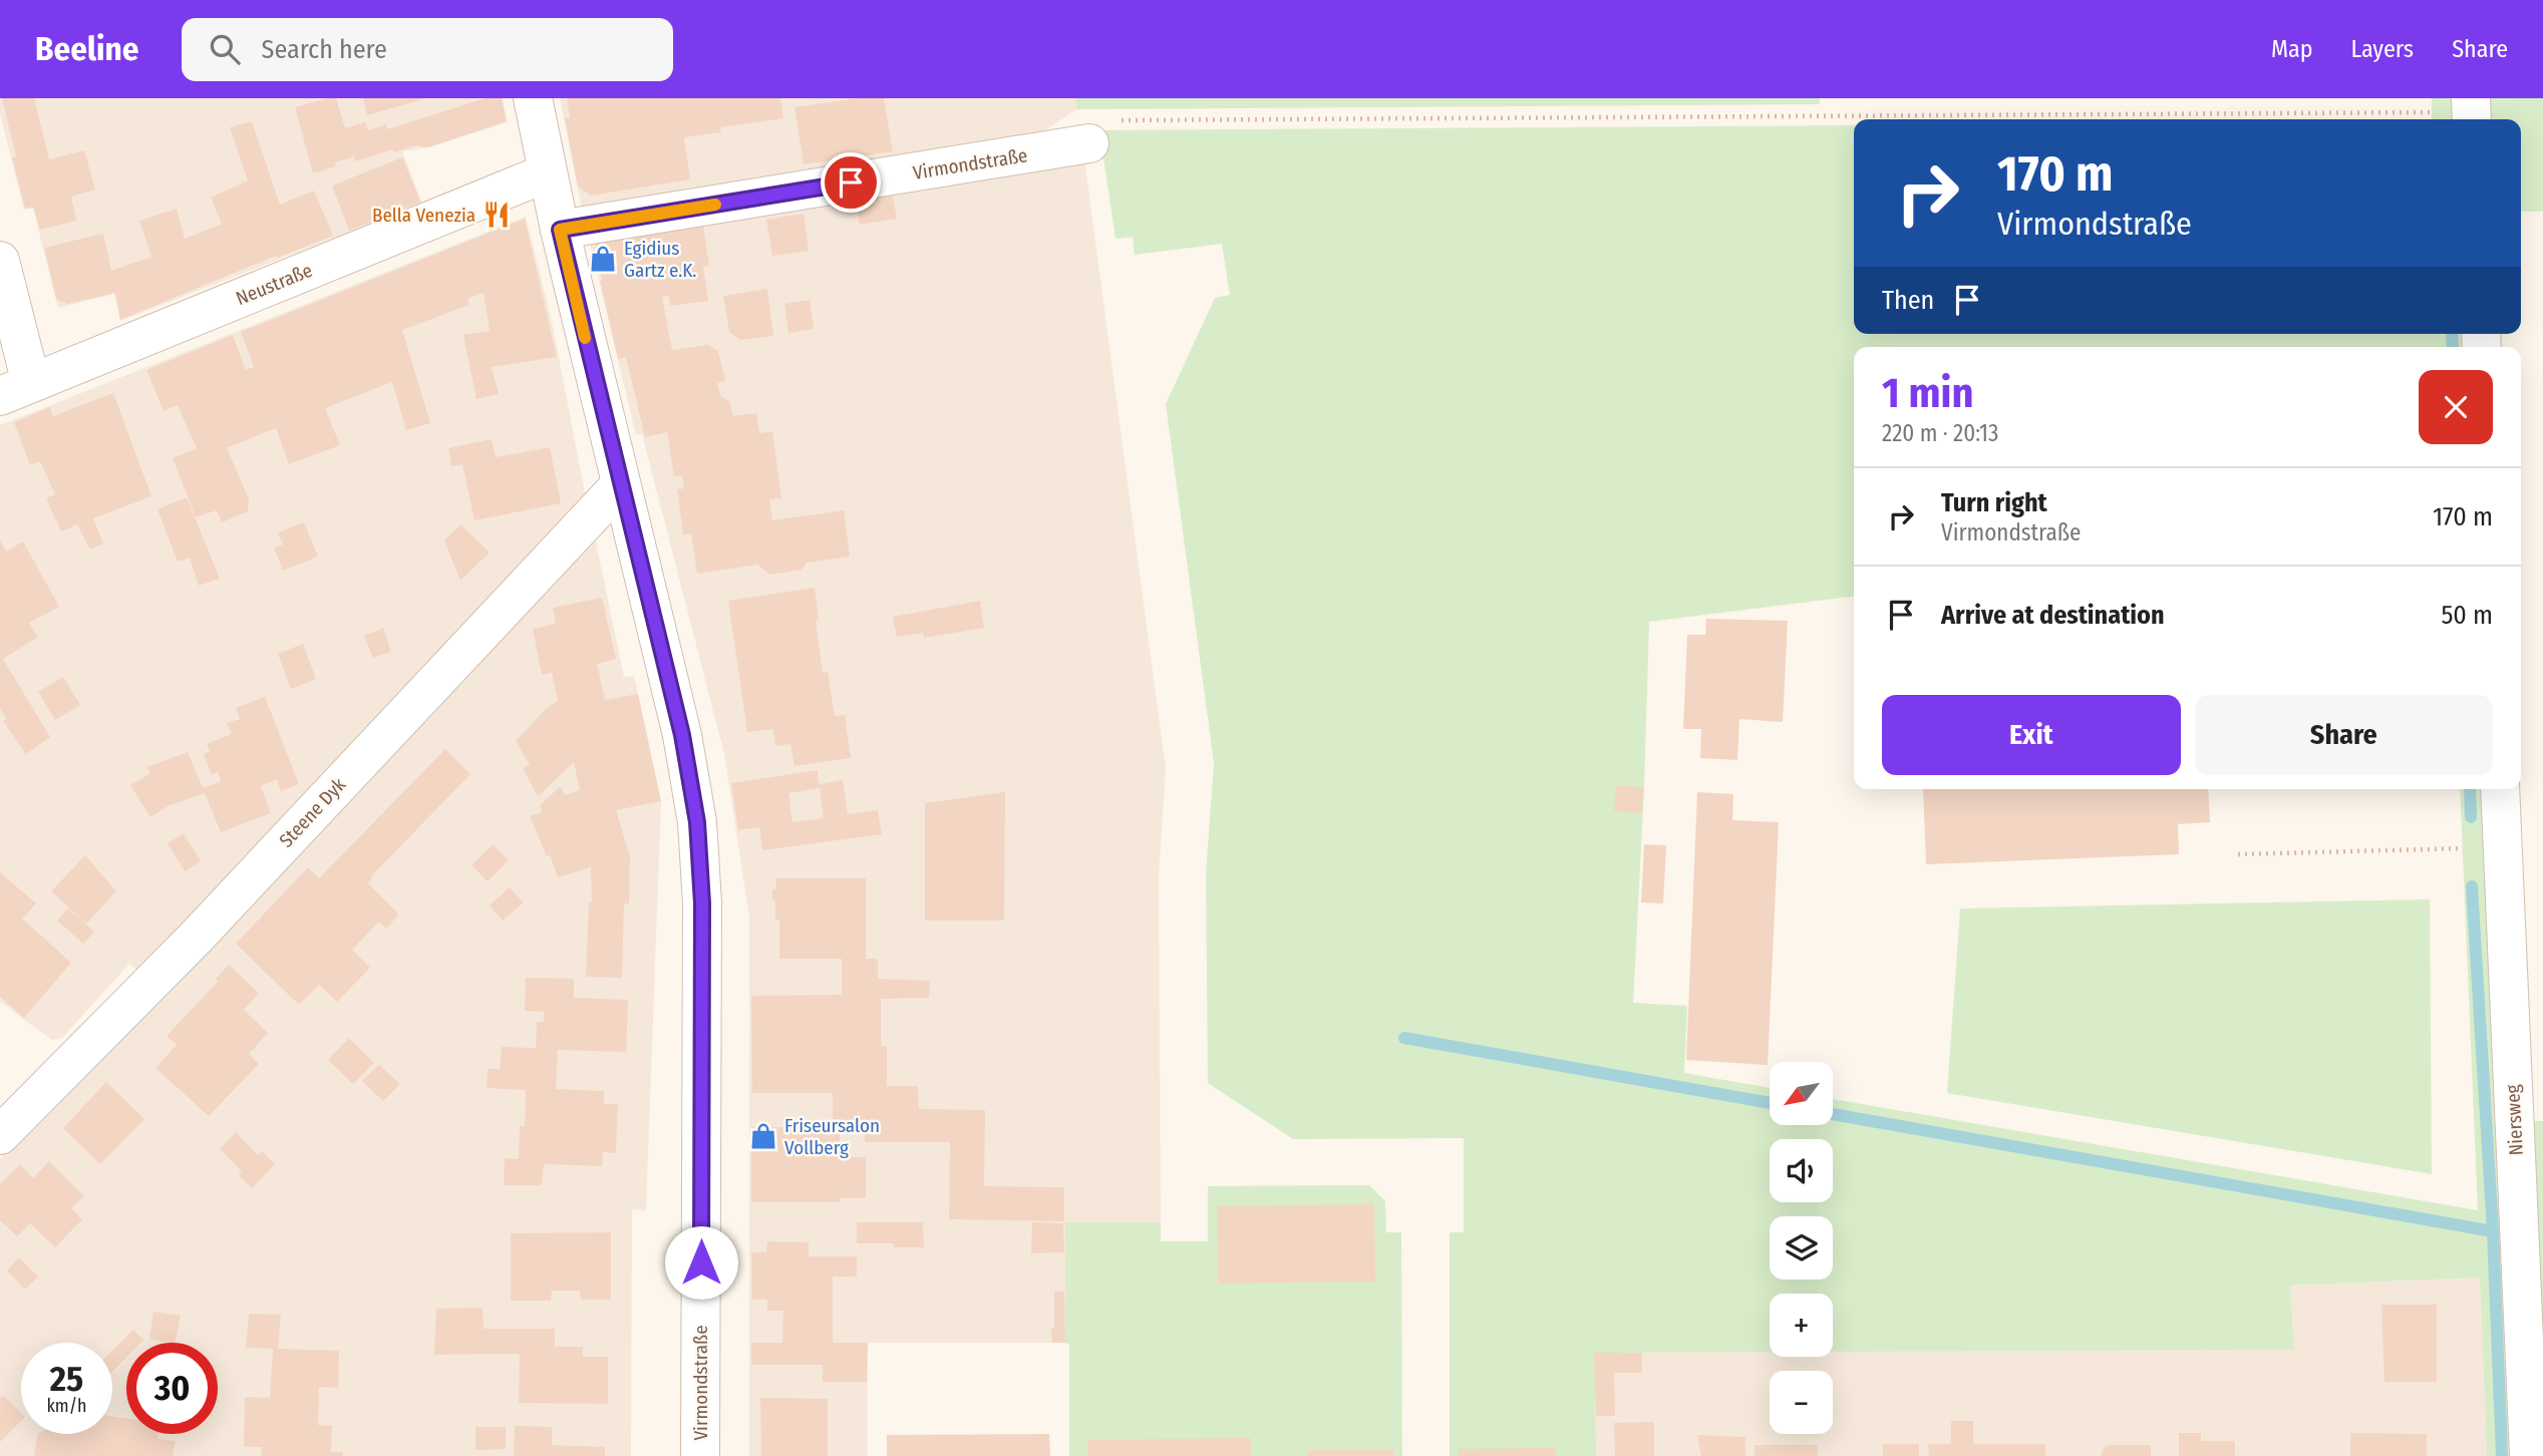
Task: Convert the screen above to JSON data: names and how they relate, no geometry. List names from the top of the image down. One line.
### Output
{"streets":{"street":["Virmondstraße","Neustraße","Steene Dyk","Niersweg"]},"crossings":[["Virmondstraße","Neustraße"],["Virmondstraße","Steene Dyk"]],"places":{"restaurant":["Bella Venezia"],"shop":["Egidius Gartz e.K.","Friseursalon Vollberg"]},"north":"bottom left","page":{"header":"Beeline","search":"Search here","nav":["Map","Layers","Share"],"turn":["170 m","Virmondstraße"],"then":"Then","heading":["1 min","220 m · 20:13"],"list":[{"name":"Turn right","note":"Virmondstraße","value":"170 m"},{"name":"Arrive at destination","value":"50 m"}],"buttons":["Exit","Share"],"map_buttons":["+","−"],"speed":"25 km/h","limit":"30"}}
